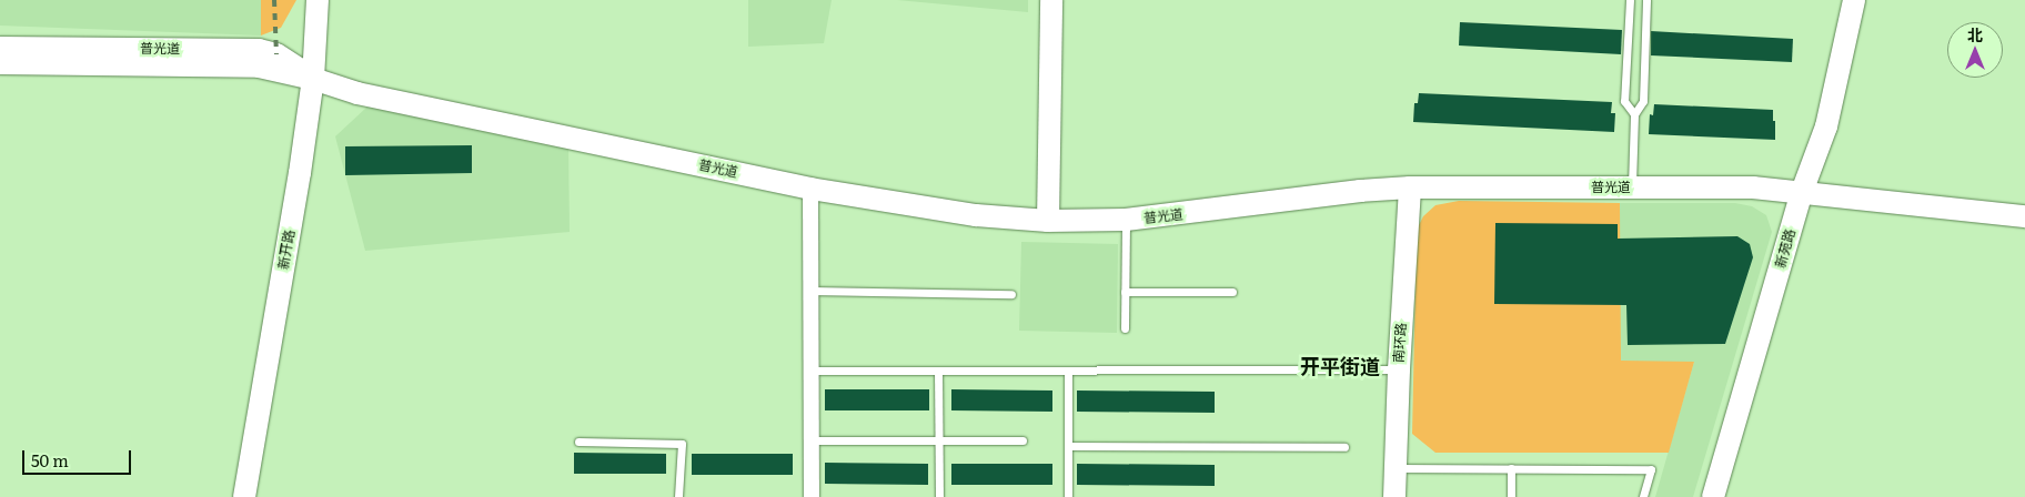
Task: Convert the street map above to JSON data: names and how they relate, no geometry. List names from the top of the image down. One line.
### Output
{"streets":{"street":["普光道","新苑路","新开路","南环路"]},"crossings":[["普光道","新苑路"],["普光道","新开路"],["普光道","南环路"]],"districts":["开平街道"],"scale_bar":"50 m","north":"top"}
